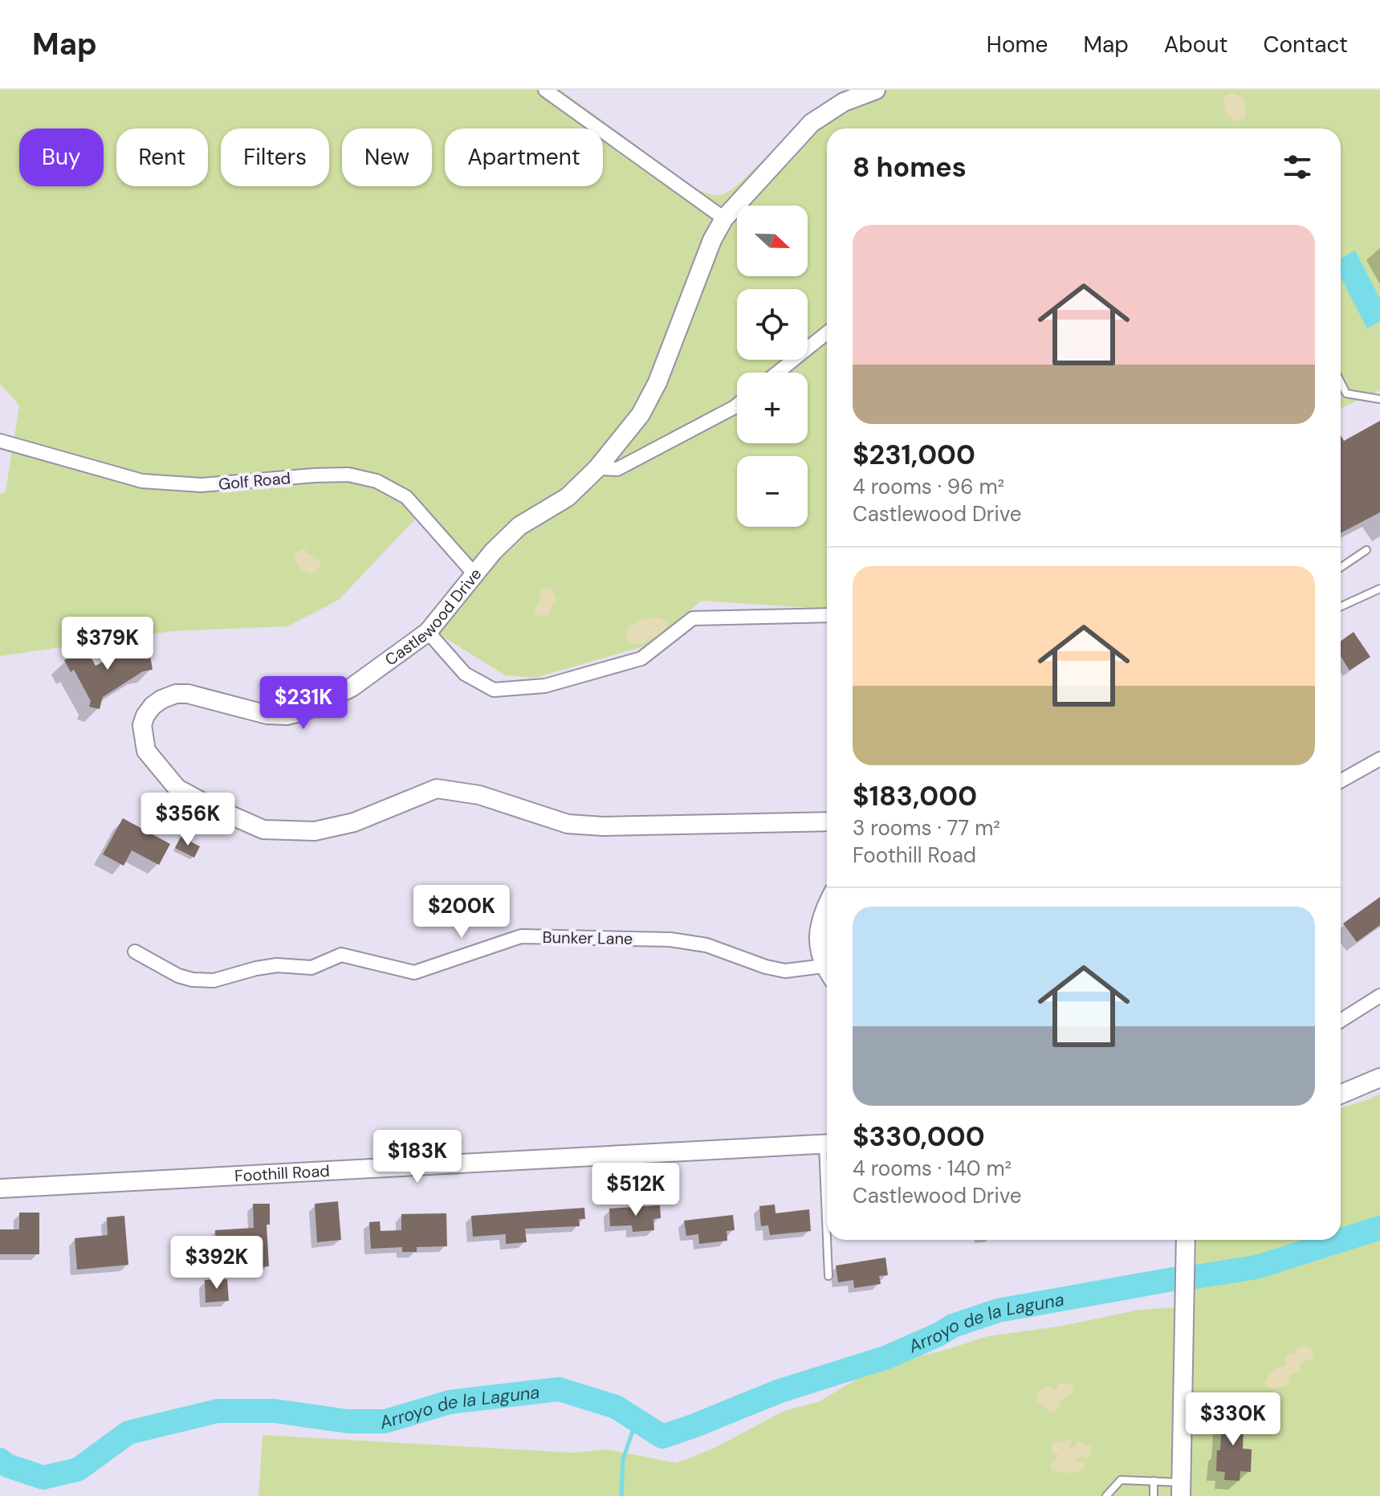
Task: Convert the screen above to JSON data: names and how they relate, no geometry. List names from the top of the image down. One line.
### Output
{"streets":{"street":["Golf Road","Castlewood Drive","Bunker Lane","Foothill Road"]},"crossings":[["Golf Road","Castlewood Drive"]],"water":["Arroyo de la Laguna"],"north":"right","page":{"header":"Map","nav":["Home","Map","About","Contact"],"chip":["Buy","Rent","Filters","New","Apartment"],"heading":"8 homes","map_buttons":["+","−"],"list":[{"name":"$231,000","note":"4 rooms · 96 m² · Castlewood Drive"},{"name":"$183,000","note":"3 rooms · 77 m² · Foothill Road"},{"name":"$330,000","note":"4 rooms · 140 m² · Castlewood Drive"}],"price":["$379K","$231K","$356K","$200K","$183K","$512K","$392K","$330K"]}}
